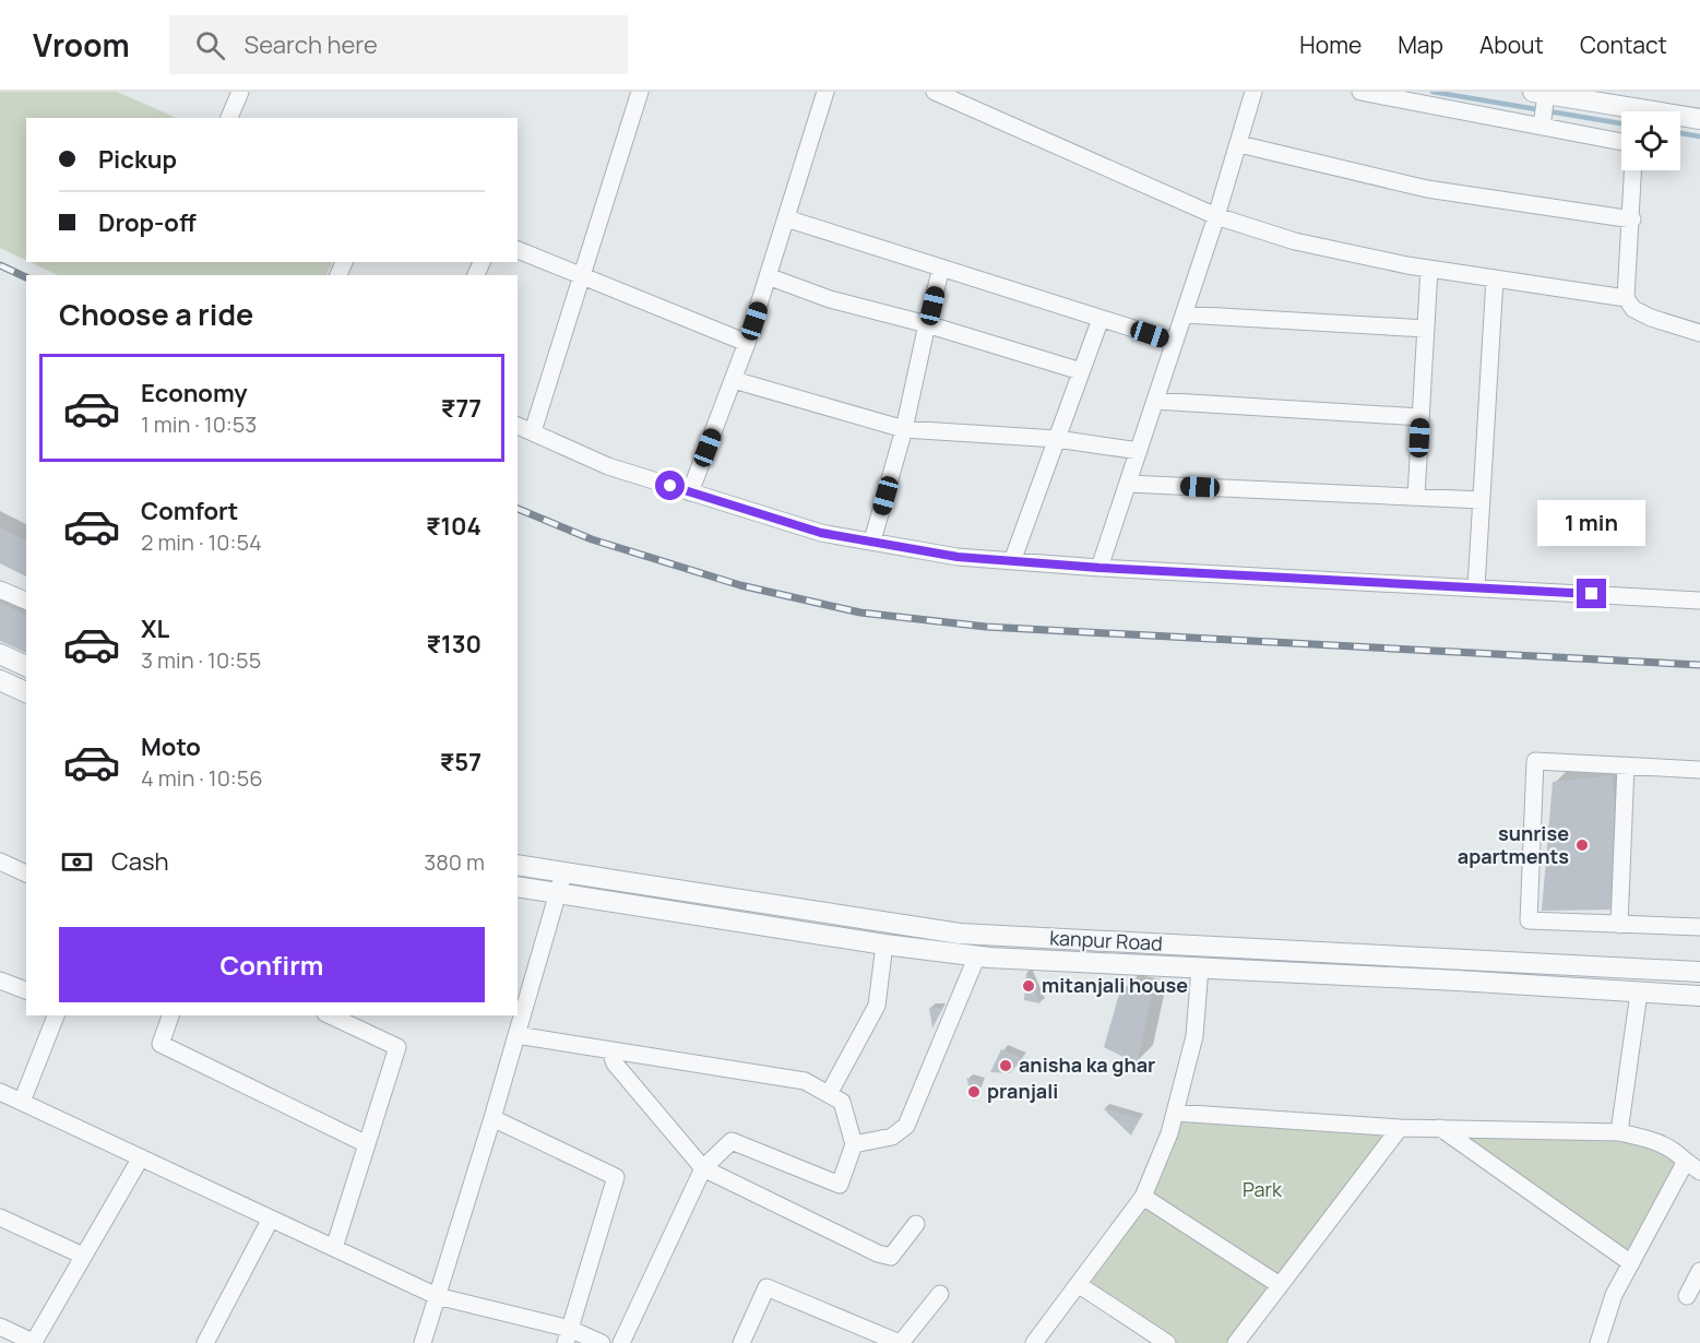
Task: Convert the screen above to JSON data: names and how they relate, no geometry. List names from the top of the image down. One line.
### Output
{"streets":{"street":["kanpur Road"]},"parks":["Park"],"places":["sunrise apartments","mitanjali house","anisha ka ghar","pranjali"],"page":{"header":"Vroom","search":"Search here","nav":["Home","Map","About","Contact"],"banner":["Pickup","Drop-off"],"heading":"Choose a ride","list":[{"name":"Economy","note":"1 min · 10:53","value":"₹77"},{"name":"Comfort","note":"2 min · 10:54","value":"₹104"},{"name":"XL","note":"3 min · 10:55","value":"₹130"},{"name":"Moto","note":"4 min · 10:56","value":"₹57"}],"bubble":"1 min","pay":["Cash","380 m"],"buttons":"Confirm"}}
